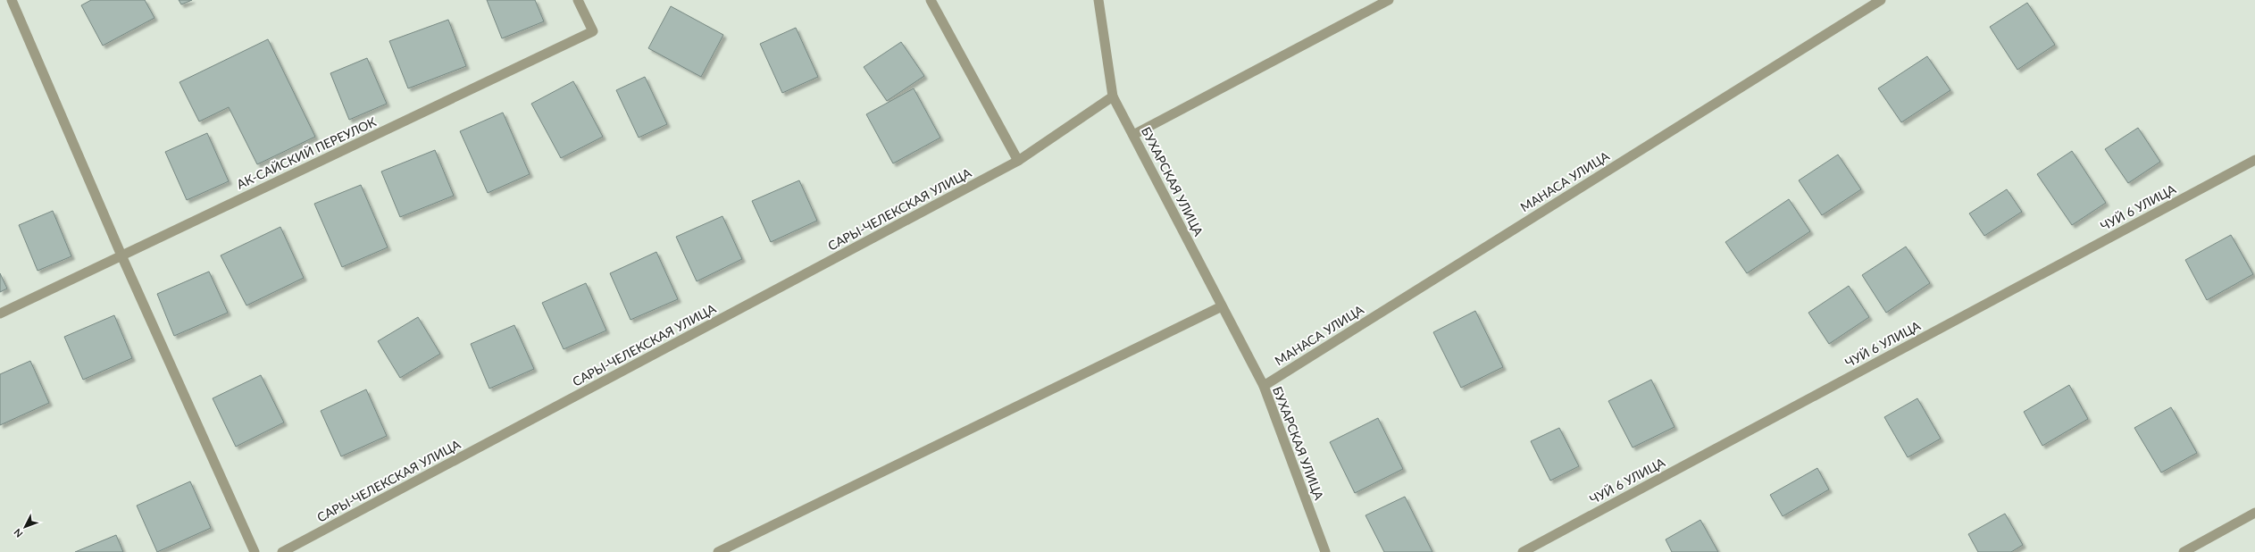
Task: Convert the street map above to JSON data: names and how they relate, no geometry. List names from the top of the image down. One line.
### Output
{"streets":{"street":["АК-САЙСКИЙ ПЕРЕУЛОК","БУХАРСКАЯ УЛИЦА","МАНАСА УЛИЦА","ЧУЙ 6 УЛИЦА","САРЫ-ЧЕЛЕКСКАЯ УЛИЦА"]},"crossings":[["БУХАРСКАЯ УЛИЦА","МАНАСА УЛИЦА"]],"north":"bottom left"}
